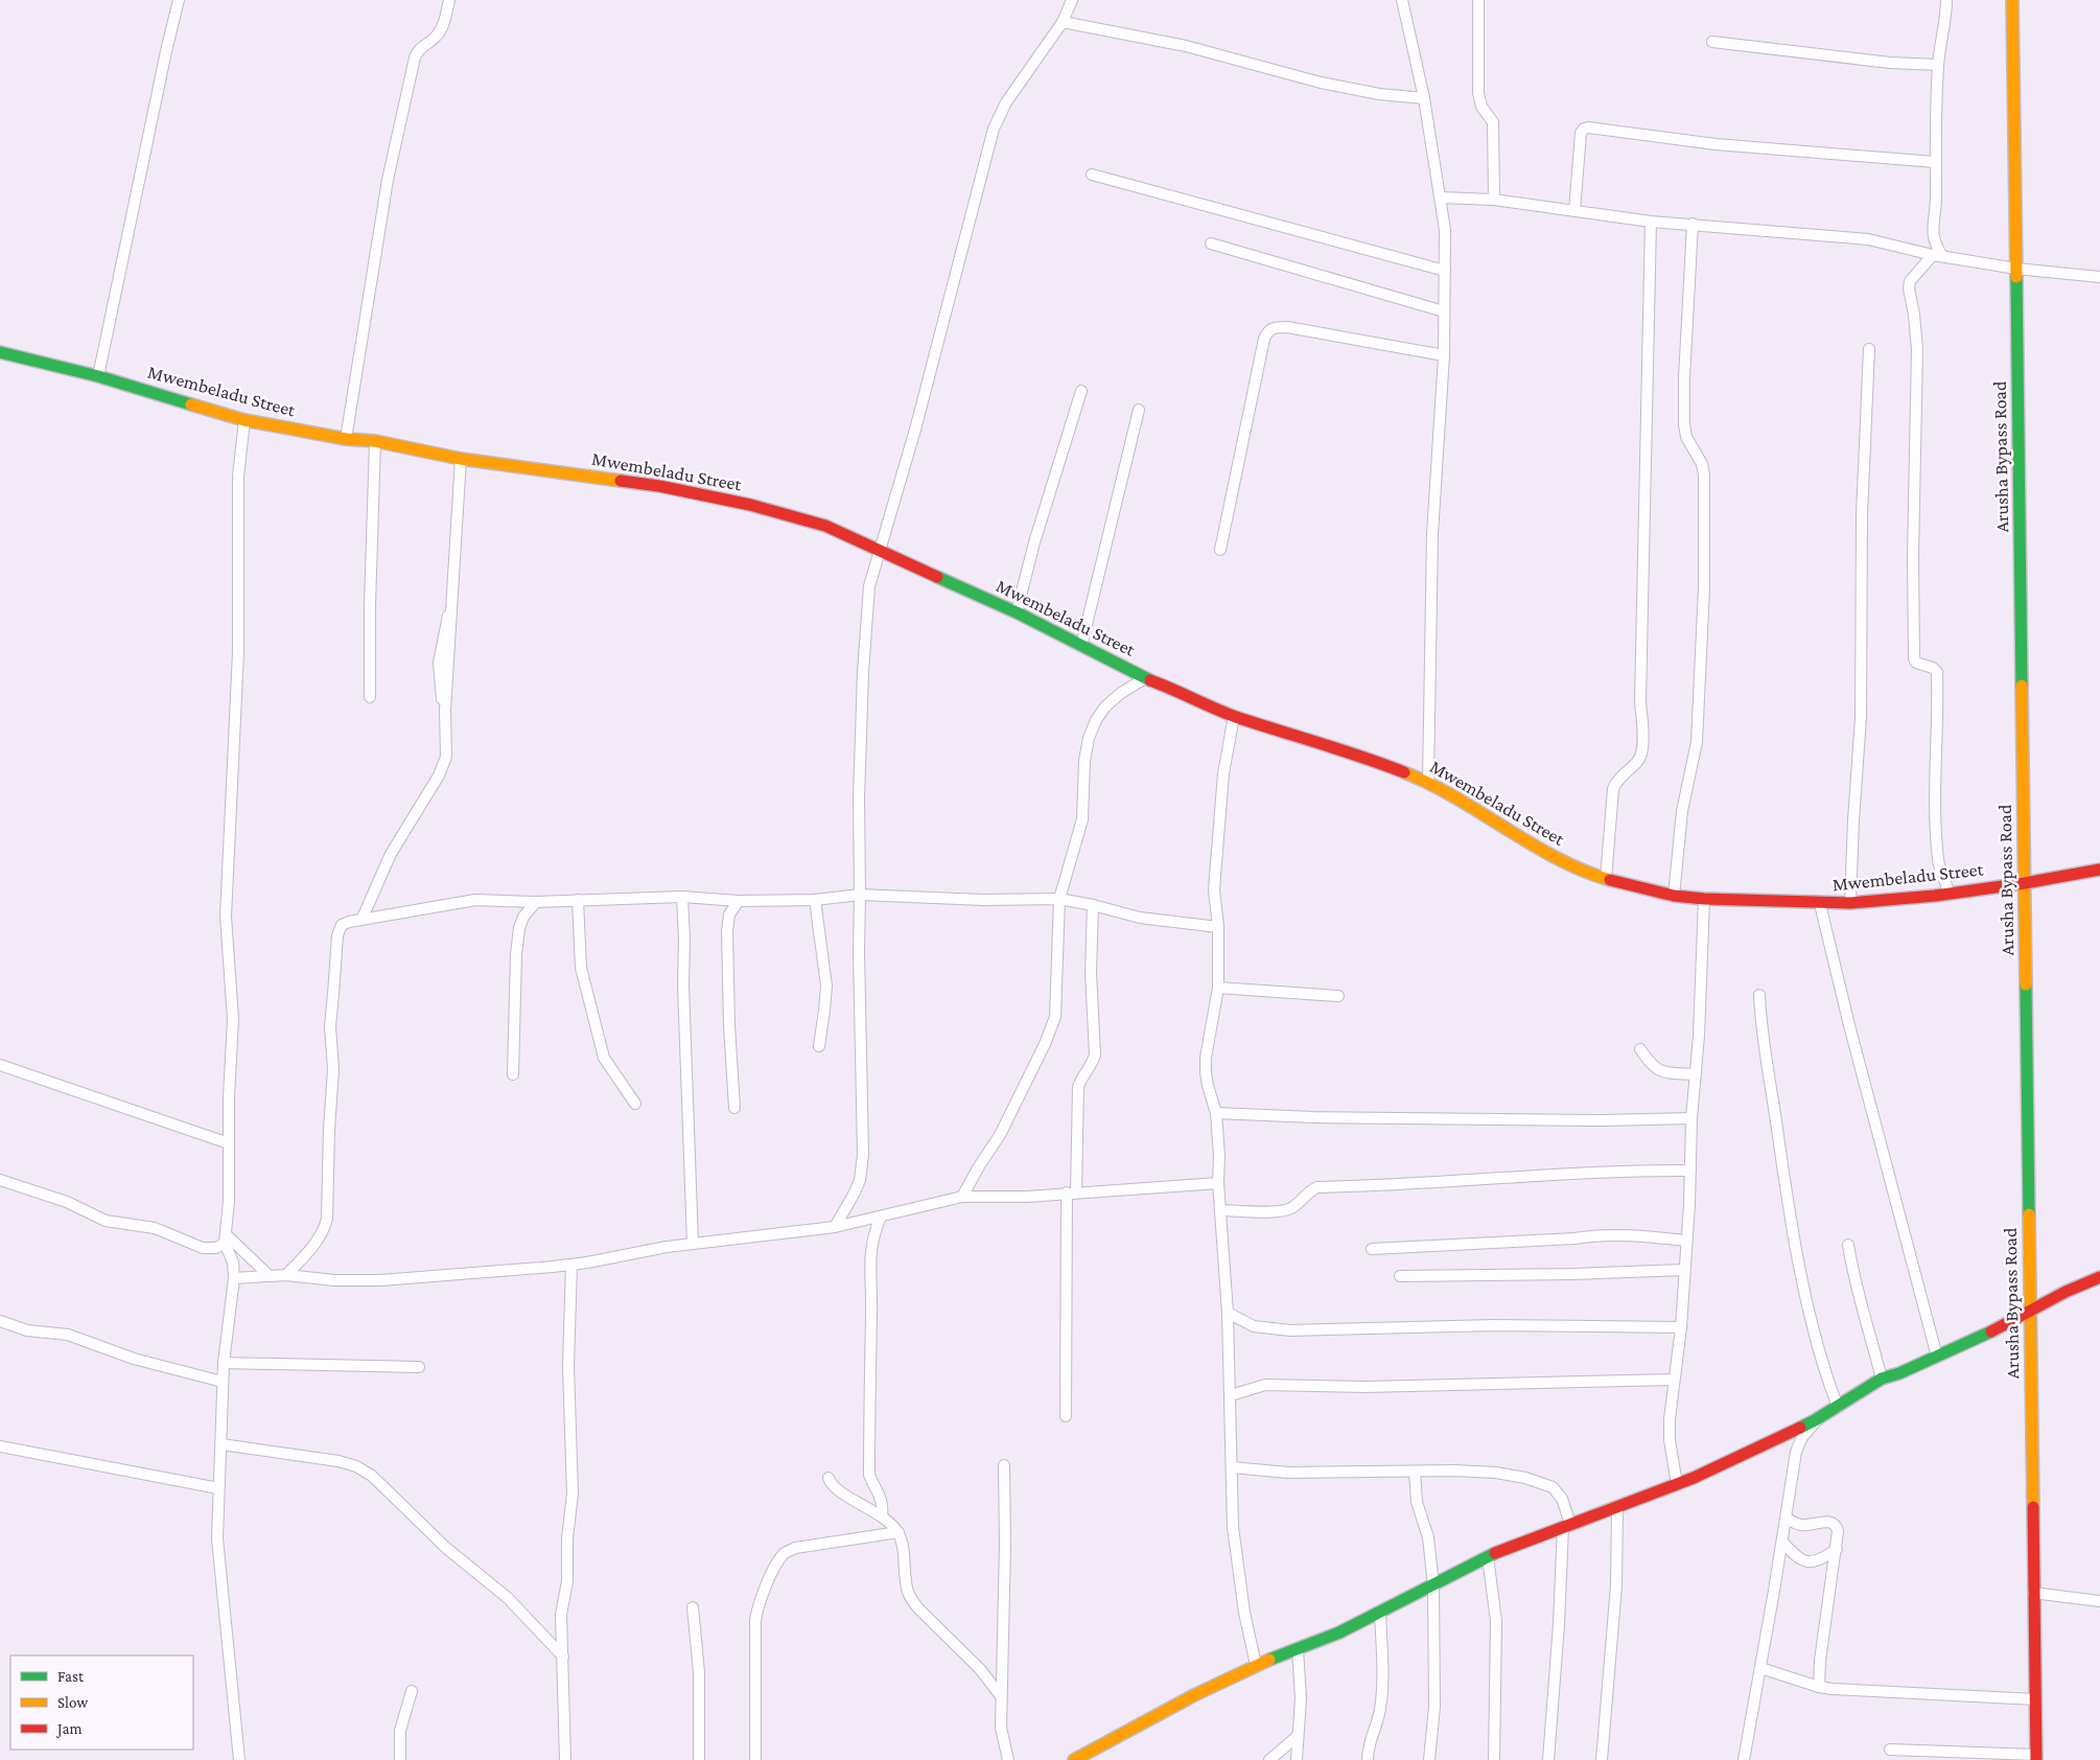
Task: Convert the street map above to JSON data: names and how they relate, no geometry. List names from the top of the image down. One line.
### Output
{"streets":{"street":["Mwembeladu Street","Arusha Bypass Road"]},"crossings":[["Mwembeladu Street","Arusha Bypass Road"]],"legend":["Fast","Slow","Jam"]}
